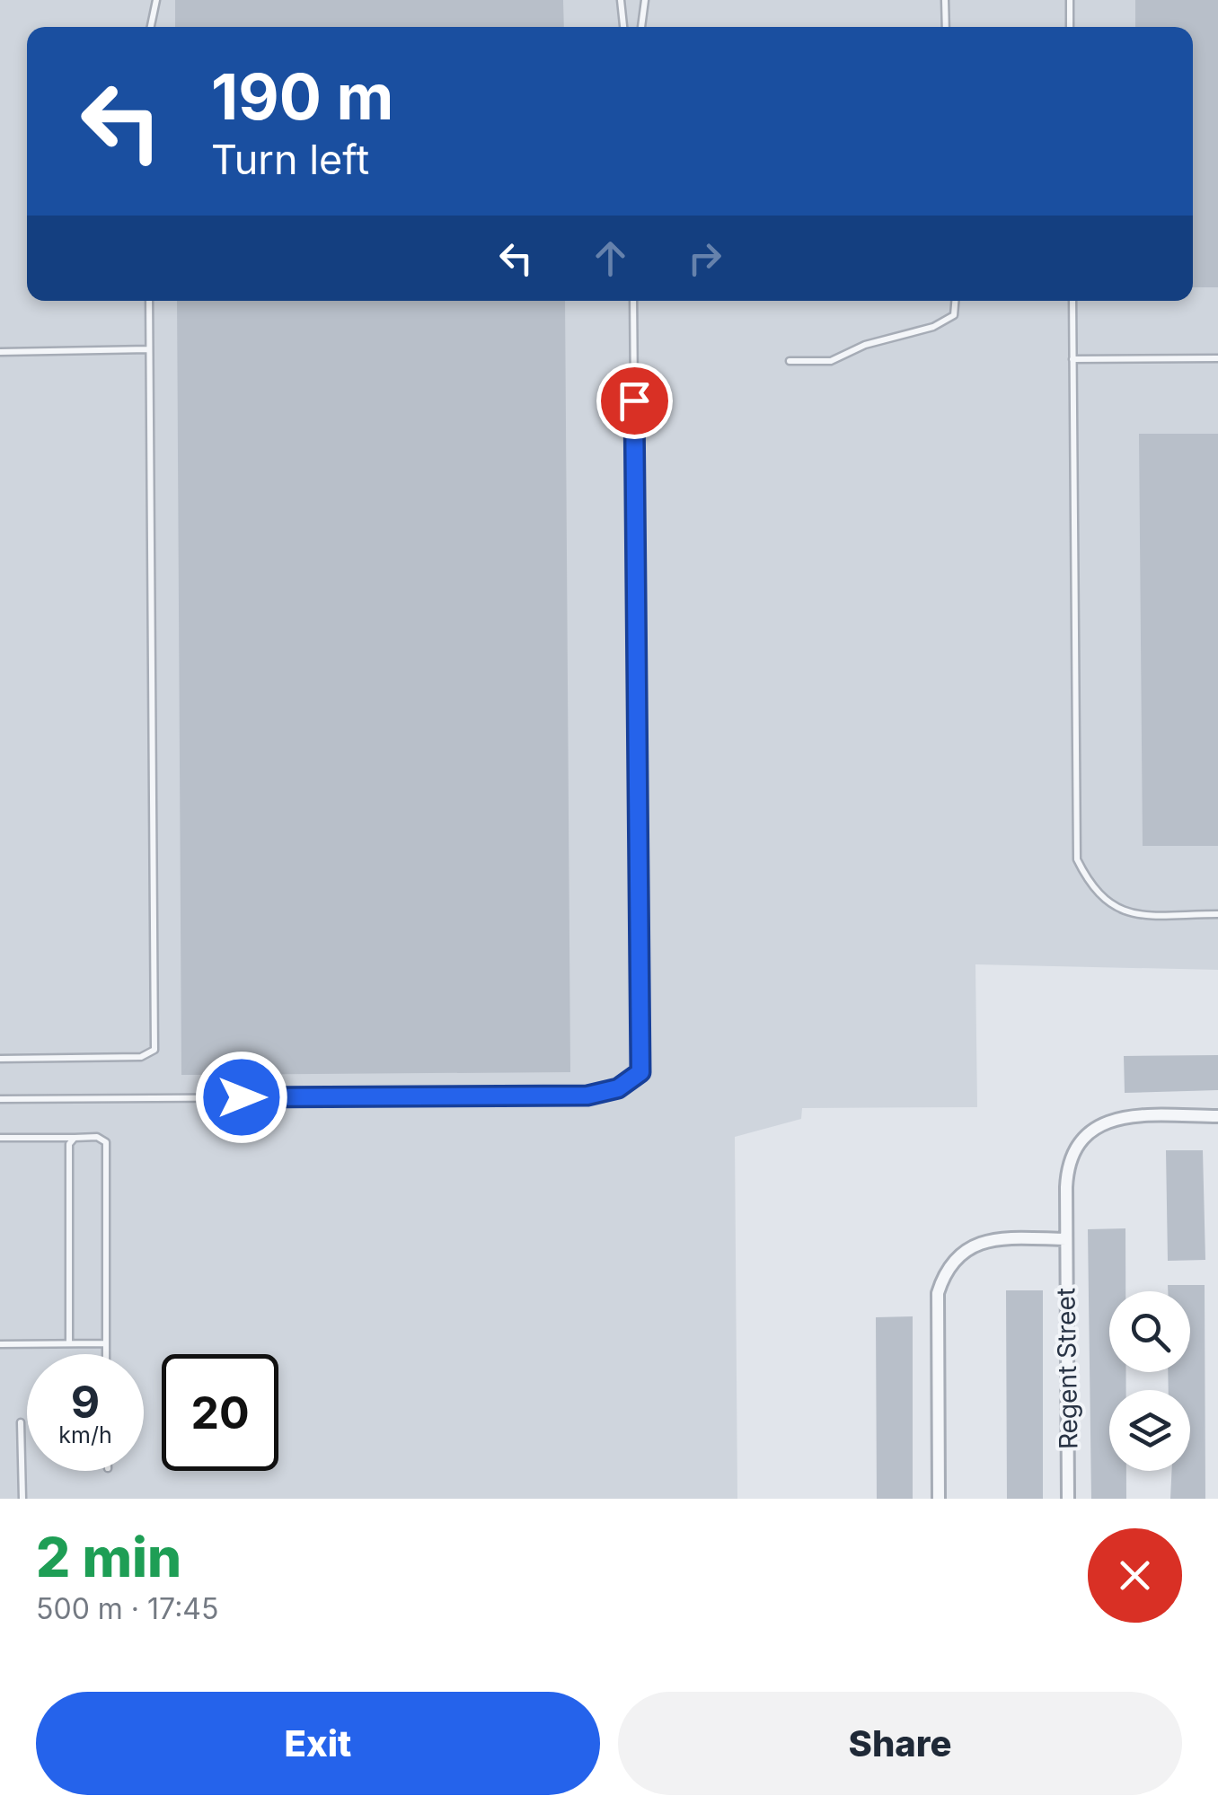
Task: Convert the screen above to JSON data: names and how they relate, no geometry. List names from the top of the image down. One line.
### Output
{"streets":{"street":["Regent Street"]},"page":{"turn":["190 m","Turn left"],"speed":"9 km/h","limit":"20","heading":["2 min","500 m · 17:45"],"buttons":["Exit","Share"]}}
